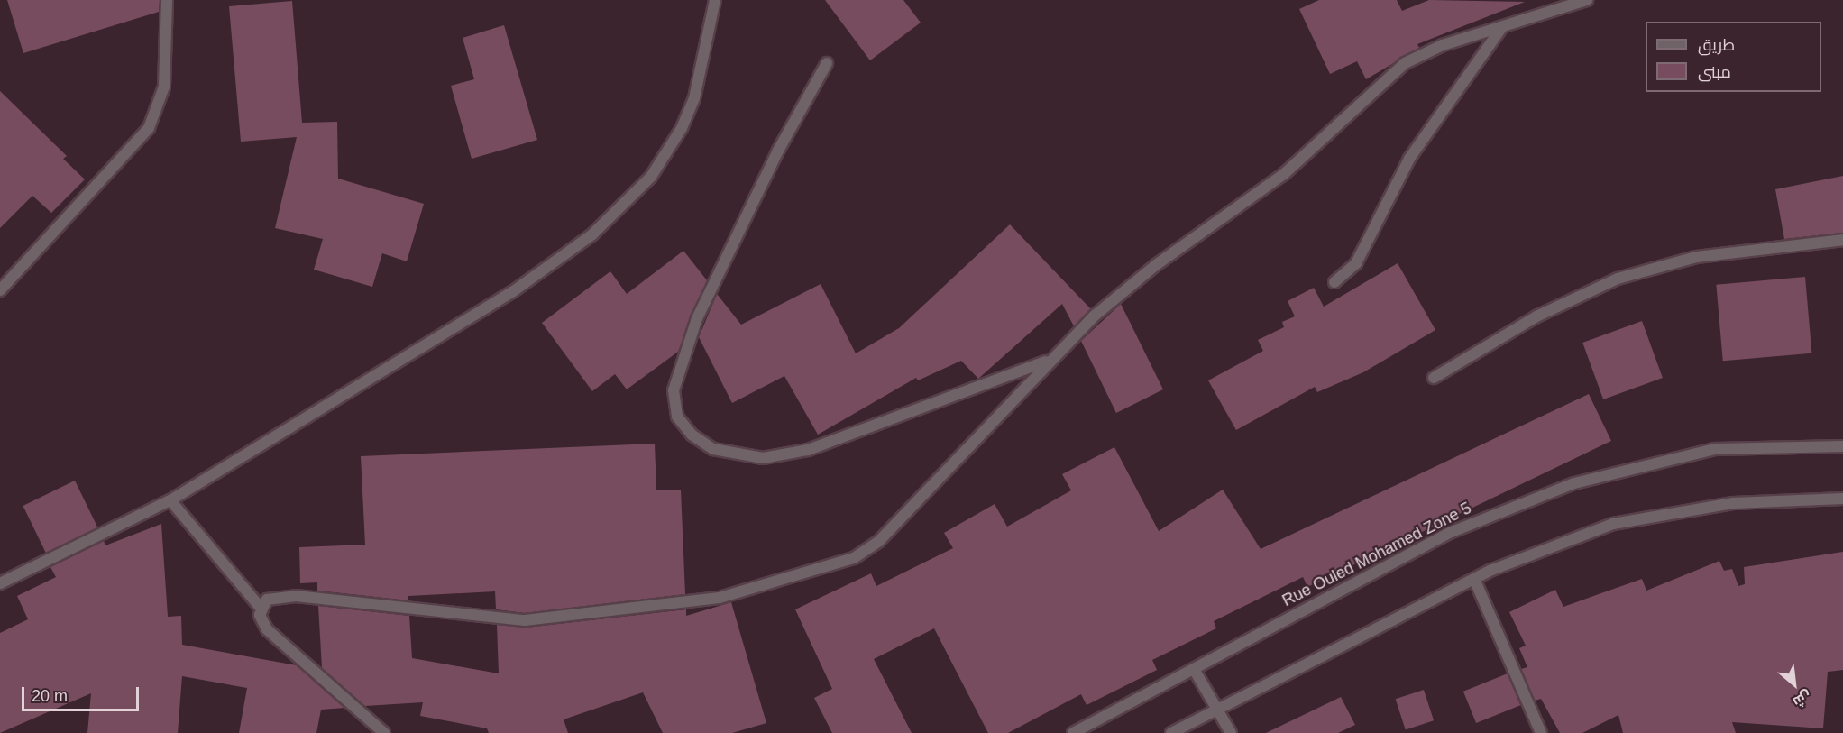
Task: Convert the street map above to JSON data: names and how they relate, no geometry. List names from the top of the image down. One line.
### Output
{"streets":{"street":["Rue Ouled Mohamed Zone 5"]},"legend":["طريق","مبنى"],"scale_bar":"20 m","north":"bottom right"}
